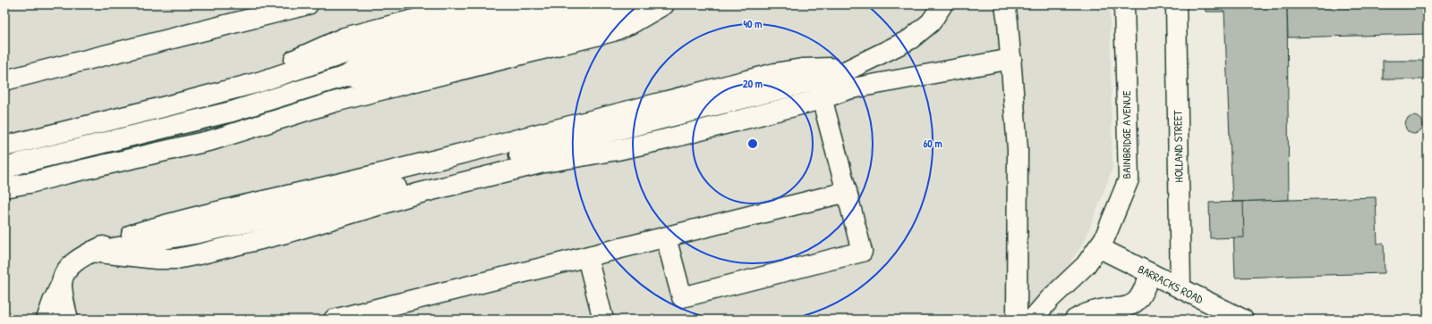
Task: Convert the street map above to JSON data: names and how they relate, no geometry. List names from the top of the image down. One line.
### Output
{"streets":{"street":["BAINBRIDGE AVENUE","HOLLAND STREET","BARRACKS ROAD"]},"crossings":[["BAINBRIDGE AVENUE","BARRACKS ROAD"],["HOLLAND STREET","BARRACKS ROAD"]],"rings":["40 m","20 m","60 m"]}
